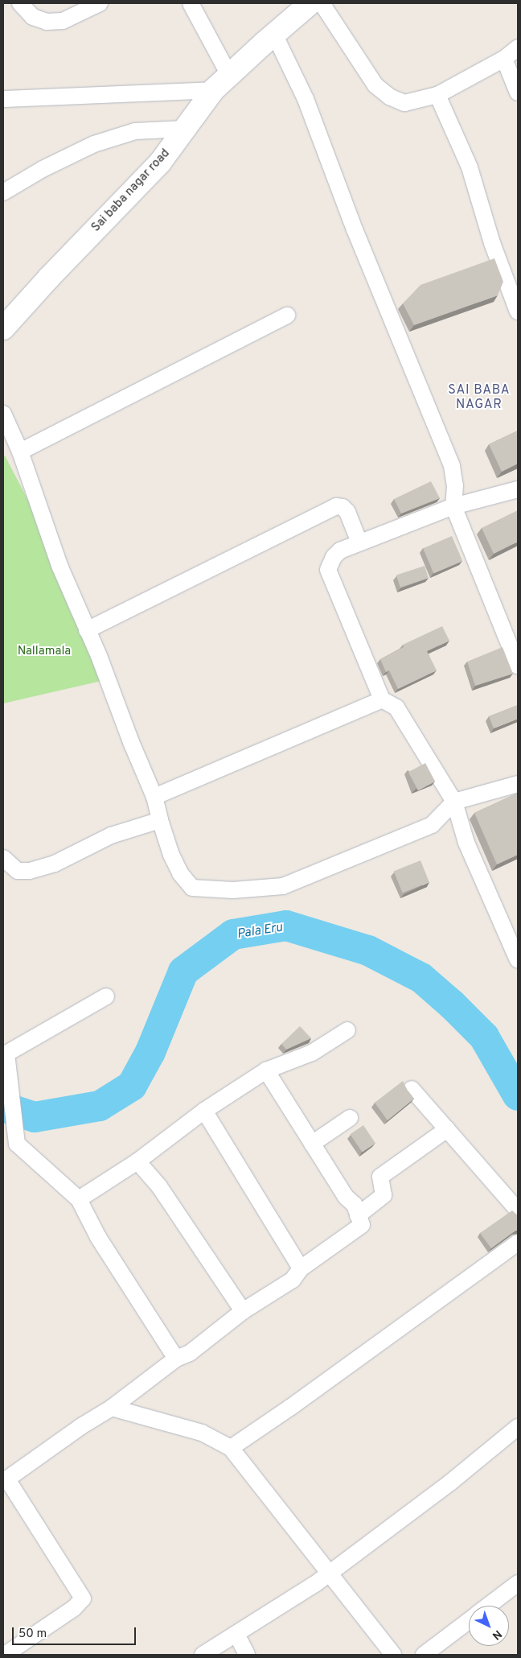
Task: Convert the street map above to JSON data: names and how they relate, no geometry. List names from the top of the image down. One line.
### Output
{"streets":{"main road":["Sai baba nagar road"]},"districts":["SAI BABA NAGAR"],"water":["Pala Eru"],"parks":["Nallamala"],"scale_bar":"50 m","north":"bottom right"}
